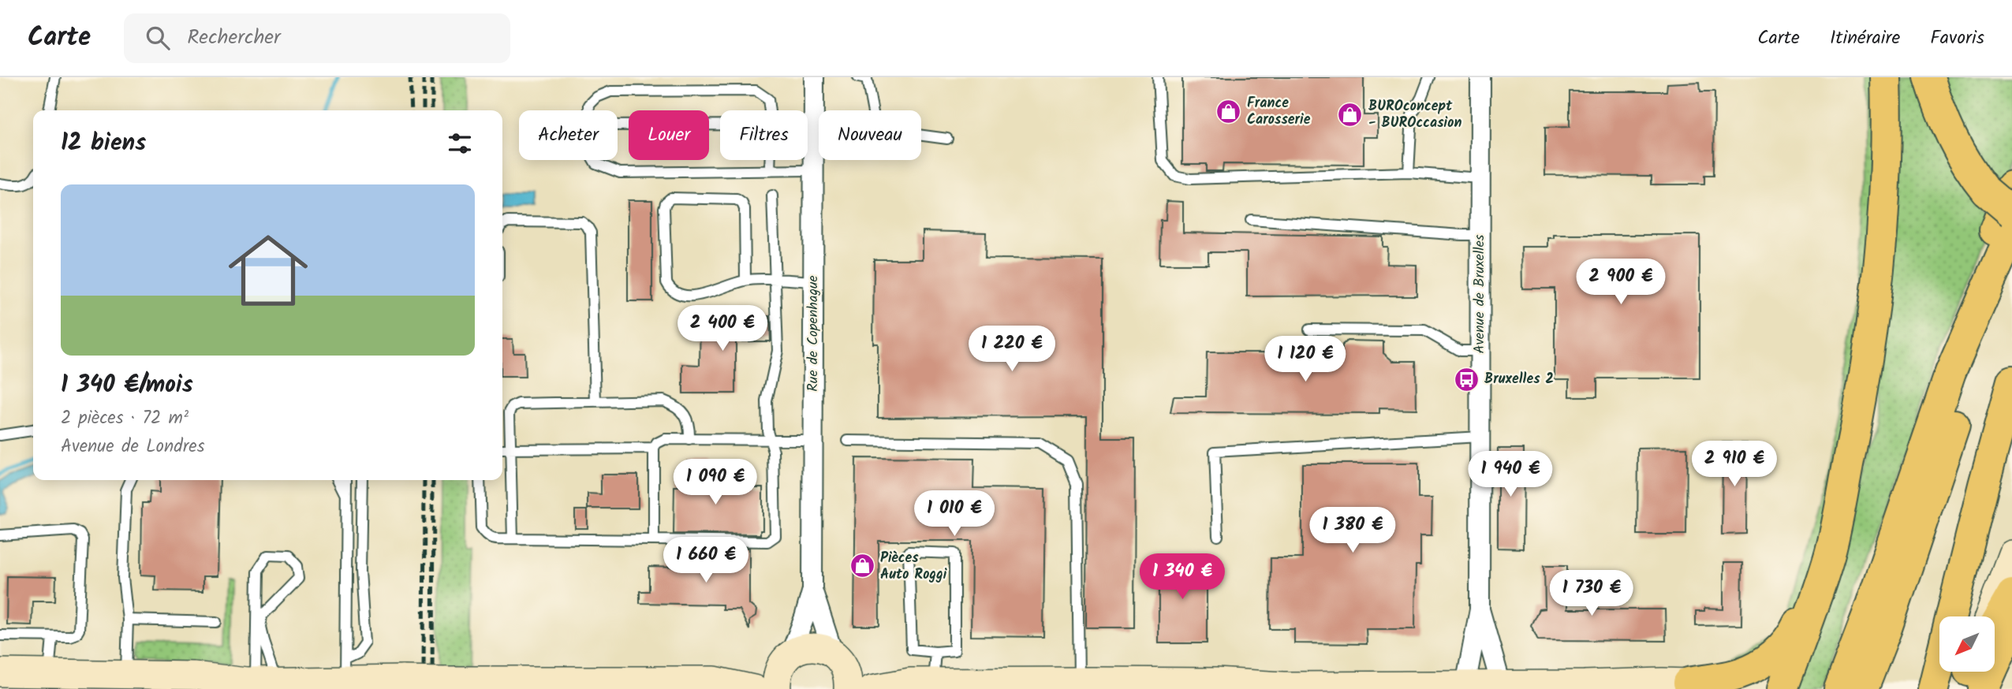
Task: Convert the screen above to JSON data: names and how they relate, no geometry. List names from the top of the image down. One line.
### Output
{"streets":{"street":["Avenue de Bruxelles","Rue de Copenhague"]},"places":{"shop":["France Carosserie","BUROconcept - BUROccasion","Pièces Auto Roggi"],"bus stop":["Bruxelles 2"]},"north":"bottom left","page":{"header":"Carte","search":"Rechercher","nav":["Carte","Itinéraire","Favoris"],"chip":["Acheter","Louer","Filtres","Nouveau"],"heading":"12 biens","list":[{"name":"1 340 €/mois","note":"2 pièces · 72 m² · Avenue de Londres"}],"price":["2 900 €","2 400 €","1 220 €","1 120 €","2 910 €","1 940 €","1 090 €","1 010 €","1 380 €","1 660 €","1 340 €","1 730 €"]}}
